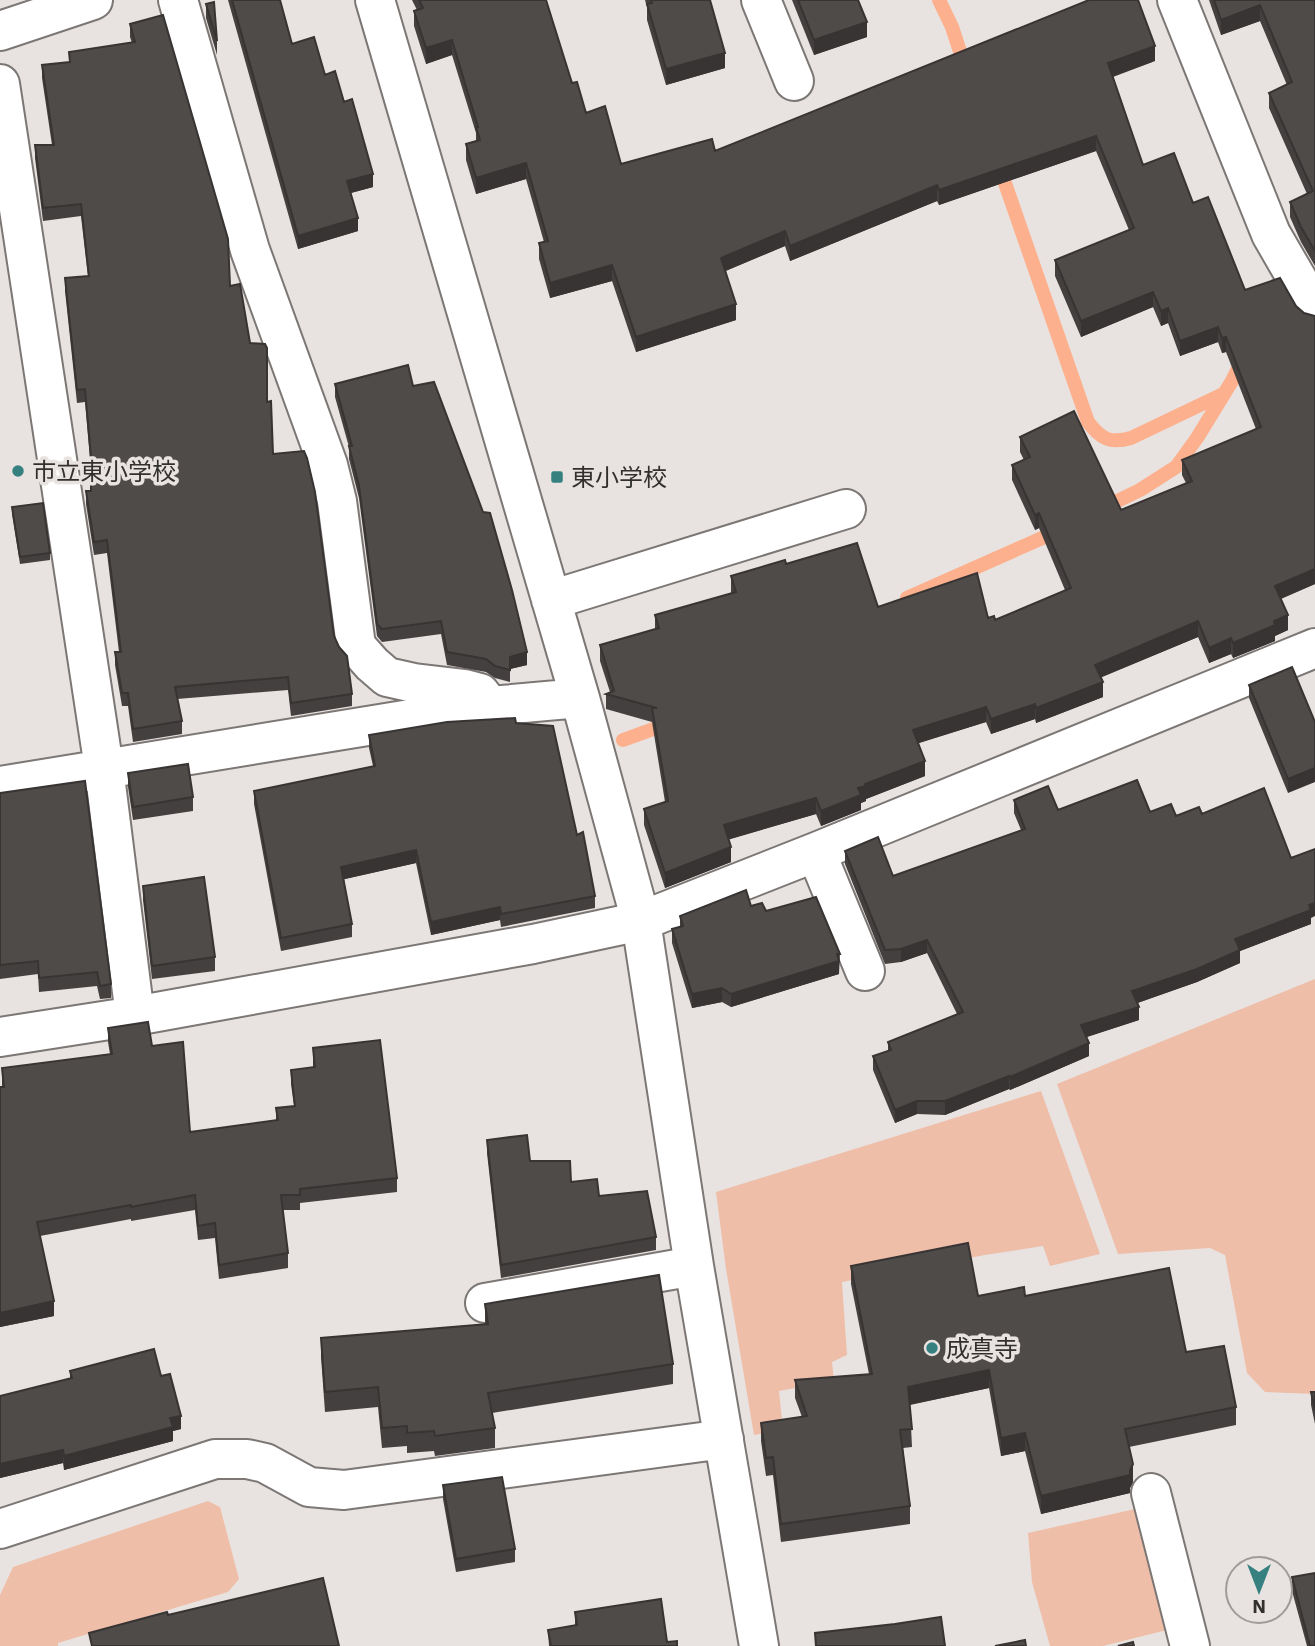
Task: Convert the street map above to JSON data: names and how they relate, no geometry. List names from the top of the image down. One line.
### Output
{"places":{"other":["市立東小学校","成真寺"],"transit":["東小学校"]},"north":"bottom"}
